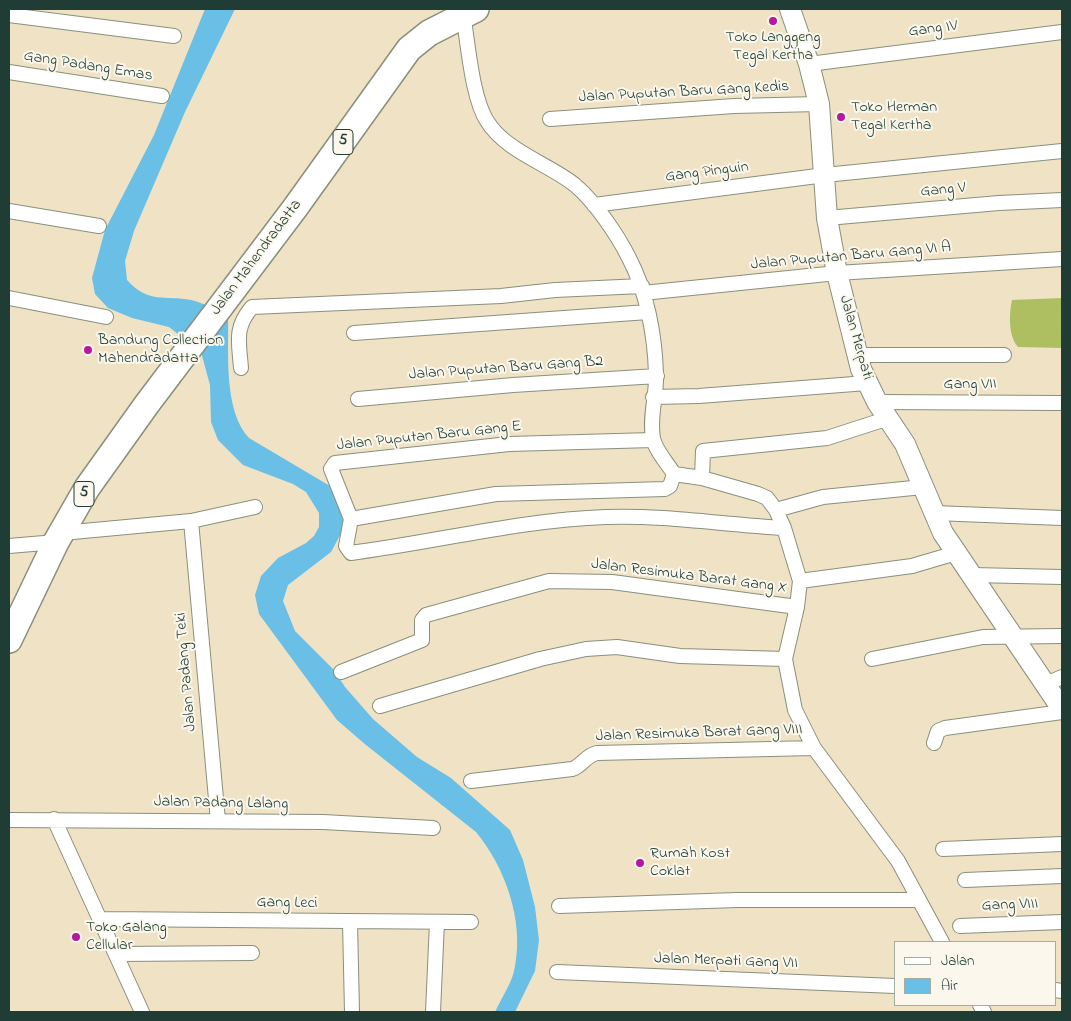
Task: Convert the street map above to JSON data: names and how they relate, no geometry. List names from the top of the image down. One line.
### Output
{"streets":{"highway":["5","Jalan Mahendradatta"],"street":["Gang IV","Gang Padang Emas","Jalan Puputan Baru Gang Kedis","Gang Pinguin","Gang V","Jalan Puputan Baru Gang VI A","Jalan Merpati","Jalan Puputan Baru Gang B2","Gang VII","Jalan Puputan Baru Gang E","Jalan Resimuka Barat Gang X","Jalan Padang Teki","Jalan Resimuka Barat Gang VIII","Jalan Padang Lalang","Gang Leci","Gang VIII","Jalan Merpati Gang VII"]},"crossings":[["Gang IV","Jalan Merpati"],["Jalan Puputan Baru Gang Kedis","Jalan Merpati"],["Gang Pinguin","Jalan Merpati"],["Gang V","Jalan Merpati"],["Jalan Puputan Baru Gang VI A","Jalan Merpati"],["Jalan Merpati","Gang VII"],["Jalan Padang Teki","Jalan Padang Lalang"]],"places":["Toko Langgeng Tegal Kertha","Toko Herman Tegal Kertha","Bandung Collection Mahendradatta","Rumah Kost Coklat","Toko Galang Cellular"],"legend":["Jalan","Air"]}
